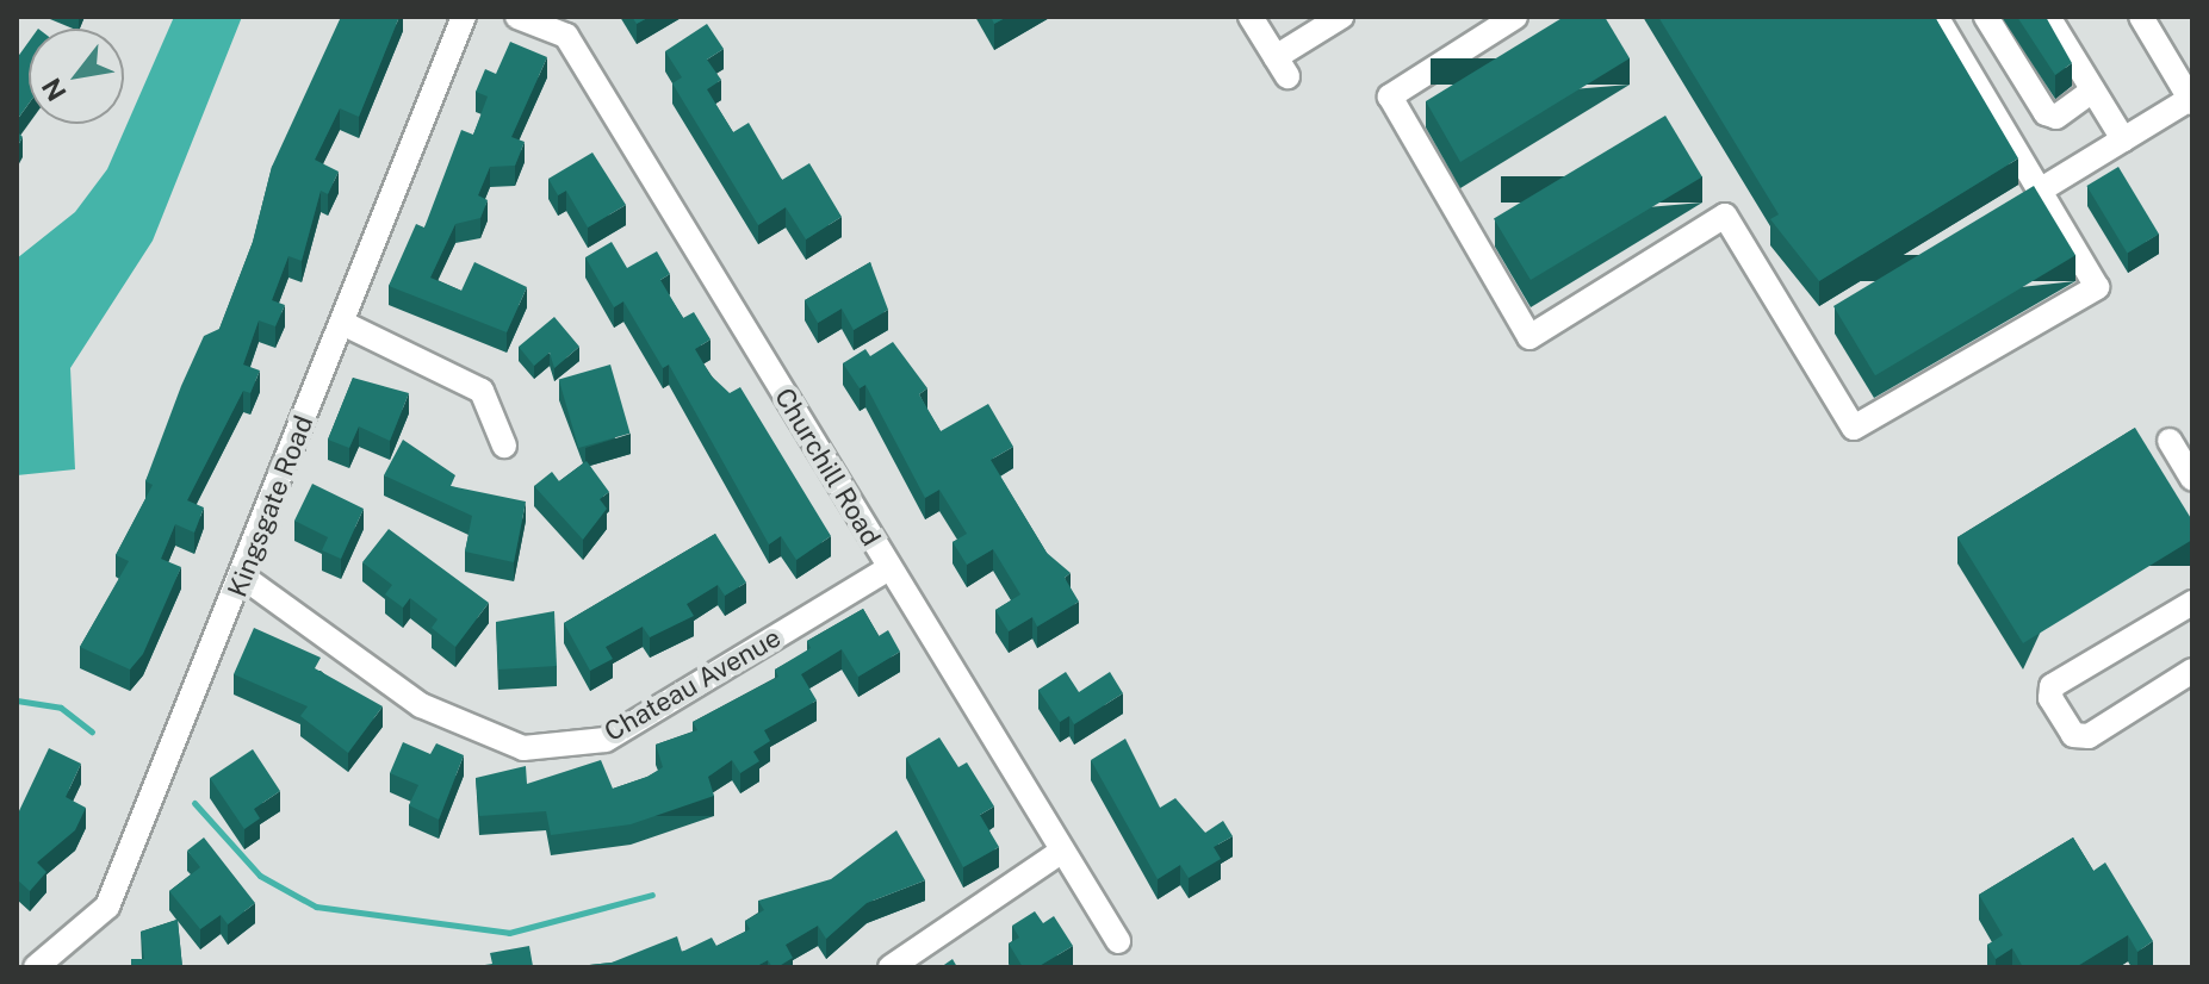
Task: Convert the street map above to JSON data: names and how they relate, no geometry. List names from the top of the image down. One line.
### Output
{"streets":{"street":["Churchill Road","Kingsgate Road","Chateau Avenue"]},"crossings":[["Churchill Road","Chateau Avenue"],["Kingsgate Road","Chateau Avenue"]],"north":"bottom left"}
